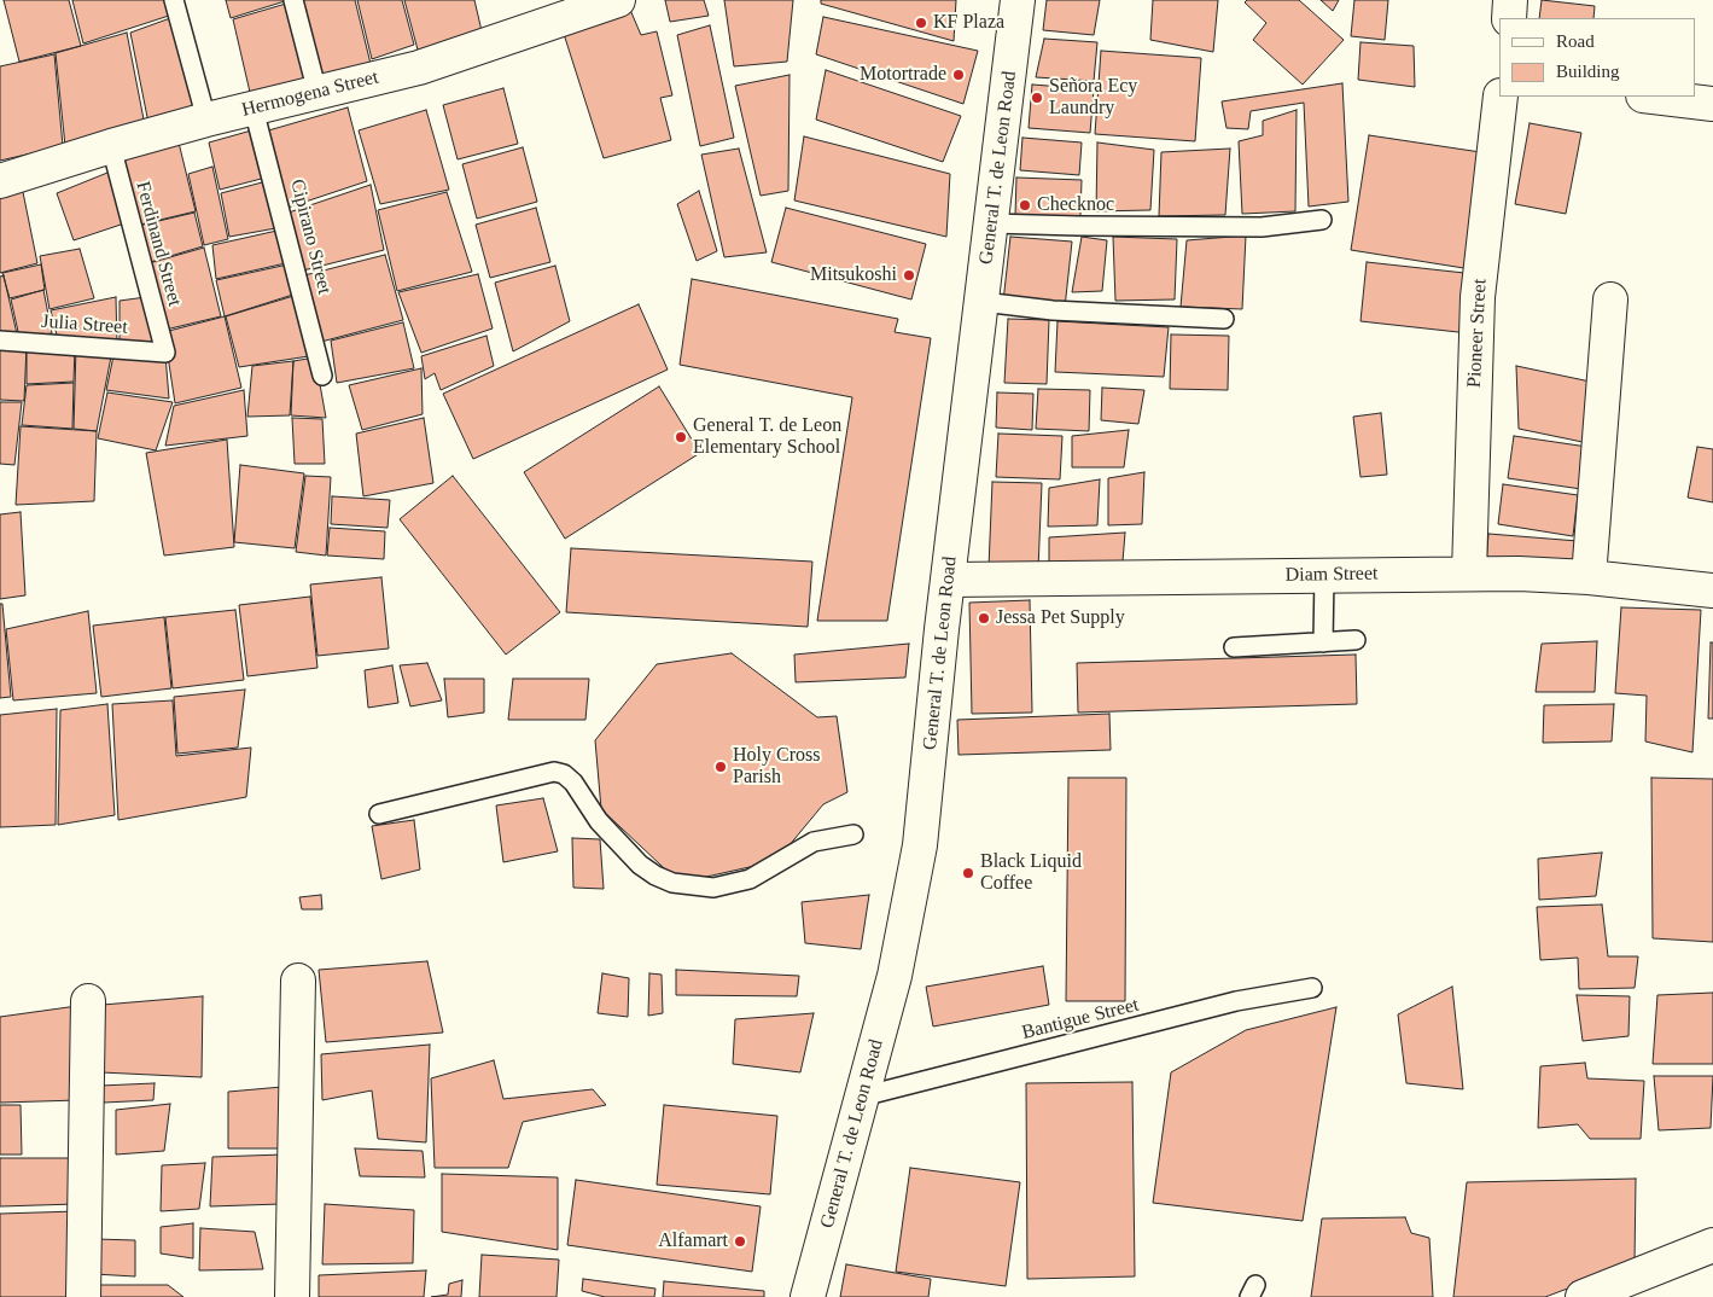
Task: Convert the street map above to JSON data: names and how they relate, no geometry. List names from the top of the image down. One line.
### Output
{"streets":{"street":["Hermogena Street","General T. de Leon Road","Pioneer Street","Diam Street"],"lane":["Cipirano Street","Ferdinand Street","Julia Street","Bantigue Street"]},"crossings":[["Hermogena Street","Cipirano Street"],["Hermogena Street","Ferdinand Street"],["General T. de Leon Road","Diam Street"],["General T. de Leon Road","Bantigue Street"],["Ferdinand Street","Julia Street"],["Pioneer Street","Diam Street"]],"places":["KF Plaza","Motortrade","Señora Ecy Laundry","Checknoc","Mitsukoshi","General T. de Leon Elementary School","Jessa Pet Supply","Holy Cross Parish","Black Liquid Coffee","Alfamart"],"legend":["Road","Building"]}
